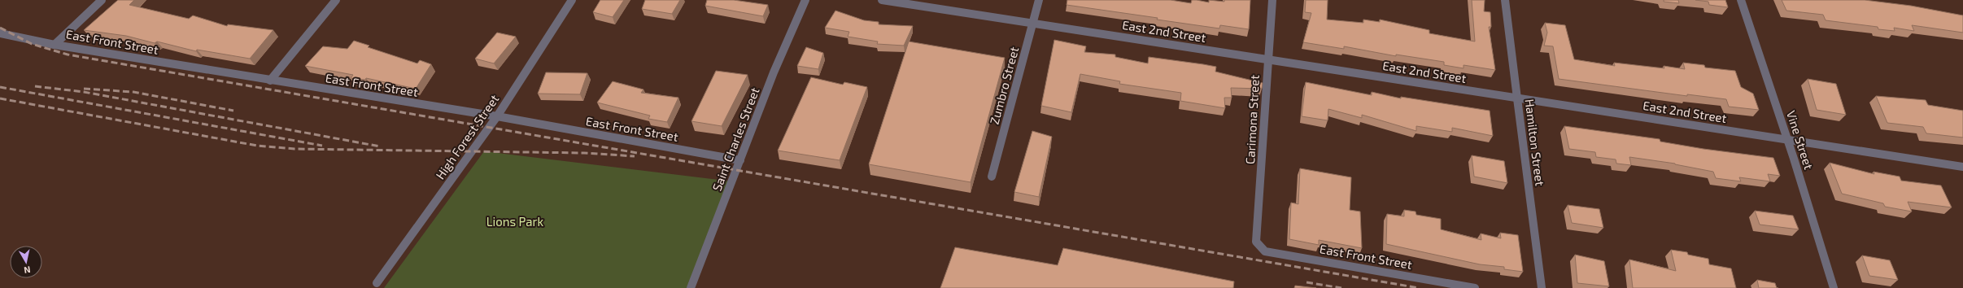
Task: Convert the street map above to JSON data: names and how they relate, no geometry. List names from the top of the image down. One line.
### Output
{"streets":{"street":["East 2nd Street","East Front Street","Zumbro Street","Carimona Street","High Forest Street","Saint Charles Street","Vine Street","Hamilton Street"]},"crossings":[["East 2nd Street","Zumbro Street"],["East 2nd Street","Carimona Street"],["East 2nd Street","Vine Street"],["East 2nd Street","Hamilton Street"],["East Front Street","Carimona Street"],["East Front Street","High Forest Street"],["East Front Street","Saint Charles Street"]],"parks":["Lions Park"],"north":"bottom"}
